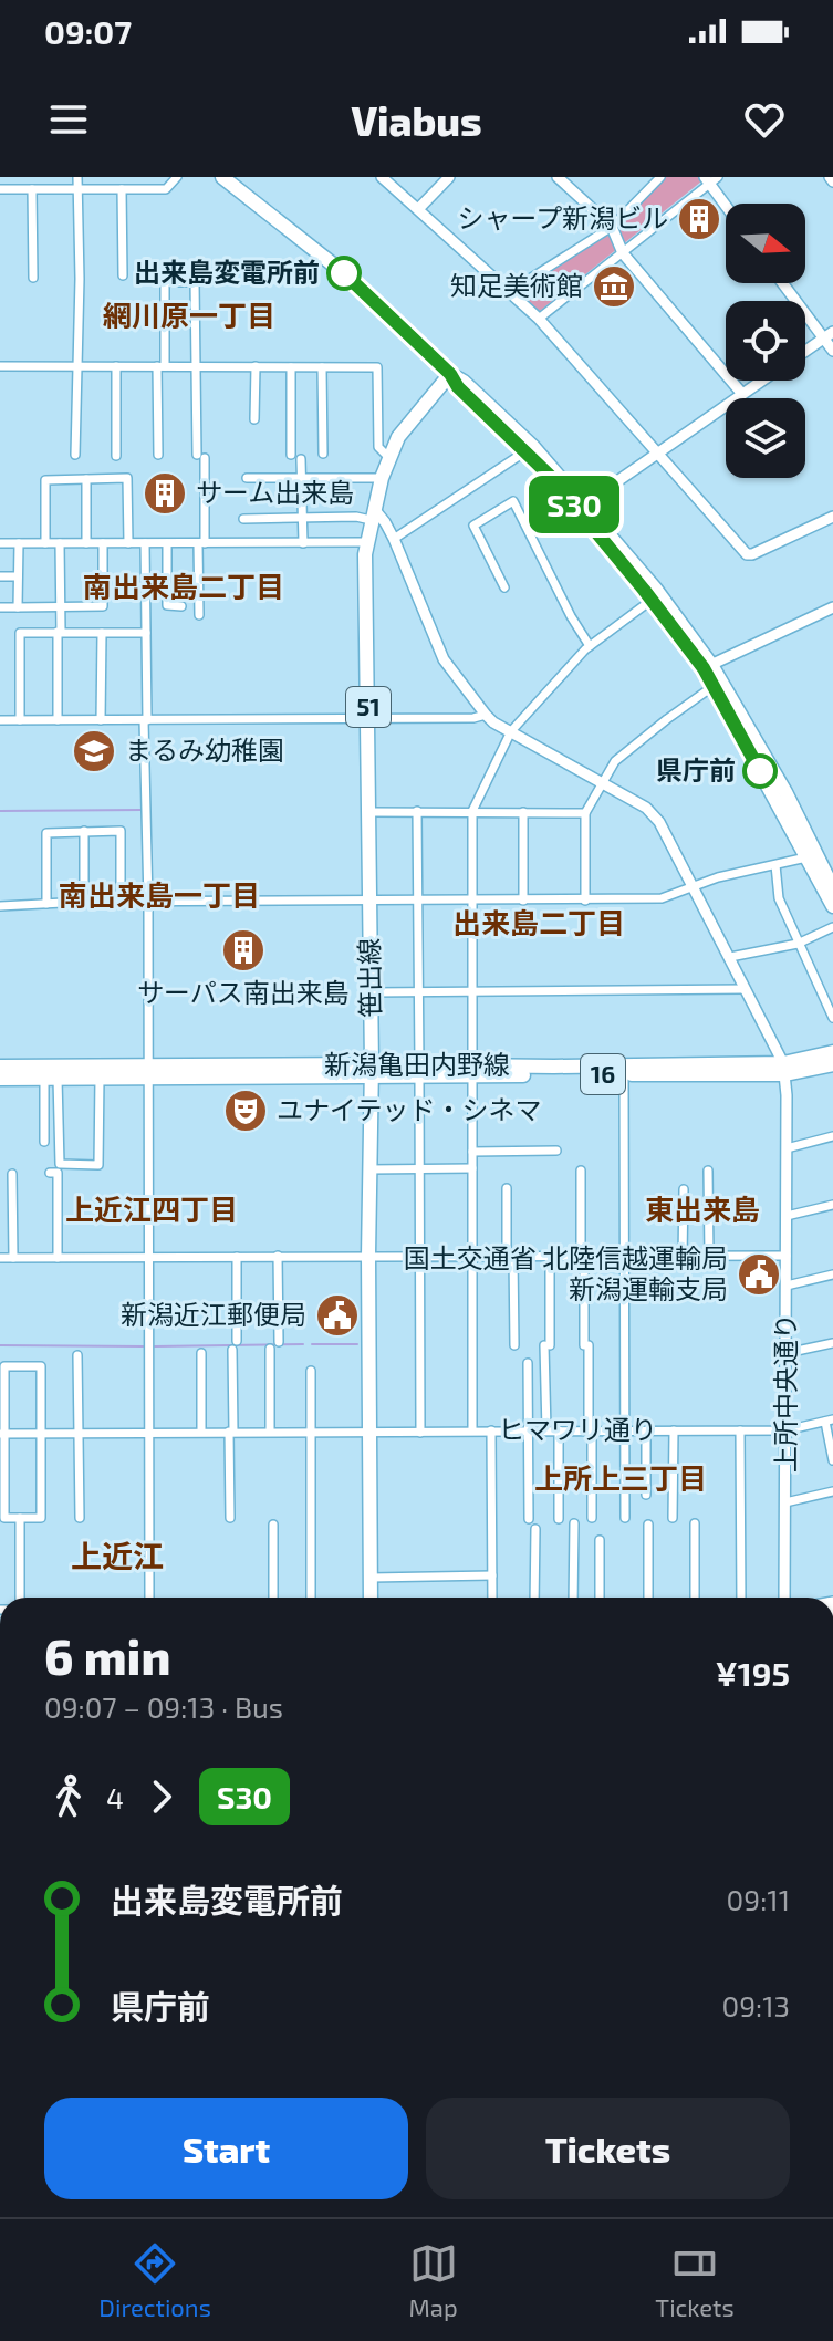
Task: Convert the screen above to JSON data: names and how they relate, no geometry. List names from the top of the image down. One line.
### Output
{"streets":{"main road":["51","笹出線","新潟亀田内野線","16"],"street":["上所中央通り","ヒマワリ通り"]},"crossings":[["笹出線","新潟亀田内野線"],["笹出線","ヒマワリ通り"],["新潟亀田内野線","上所中央通り"],["上所中央通り","ヒマワリ通り"]],"districts":["網川原一丁目","南出来島二丁目","南出来島一丁目","出来島二丁目","上近江四丁目","東出来島","上所上三丁目","上近江"],"places":{"building":["シャープ新潟ビル","サーム出来島","サーパス南出来島"],"other":["出来島変電所前","県庁前"],"museum":["知足美術館"],"school or university":["まるみ幼稚園"],"theatre":["ユナイテッド・シネマ"],"public building":["国土交通省 北陸信越運輸局 新潟運輸支局","新潟近江郵便局"]},"lines":["bus line S30"],"north":"right","page":{"status":"09:07","header":"Viabus","on_map":"S30","heading":["6 min","09:07 – 09:13 · Bus","¥195"],"legs":["4","S30"],"list":[{"name":"出来島変電所前","value":"09:11"},{"name":"県庁前","value":"09:13"}],"buttons":["Start","Tickets"],"tabs":["Directions","Map","Tickets"]}}
